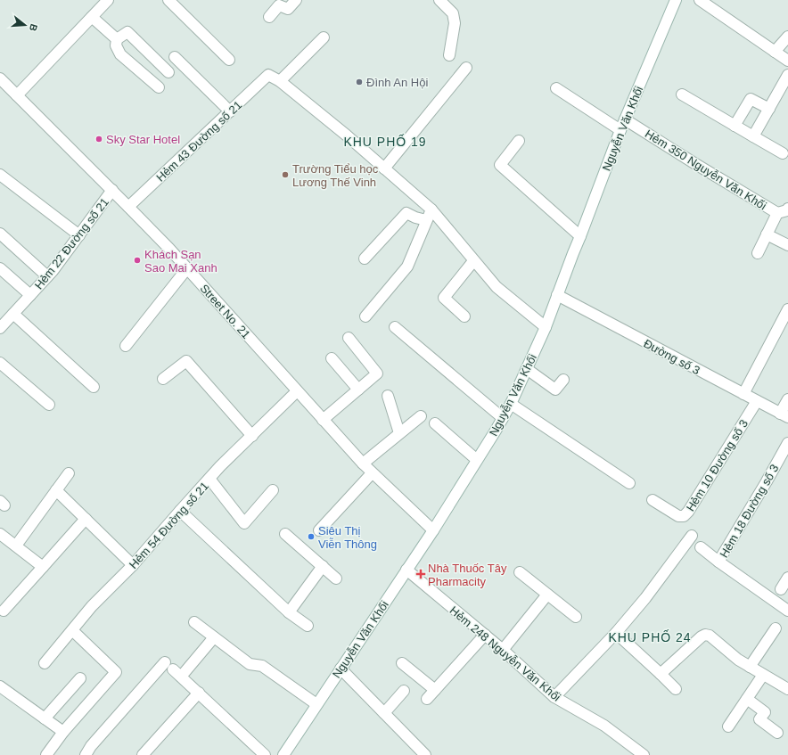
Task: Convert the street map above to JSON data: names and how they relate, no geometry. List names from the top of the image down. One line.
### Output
{"streets":{"street":["Nguyễn Văn Khối","Hẻm 43 Đường số 21","Hẻm 350 Nguyễn Văn Khối","Hẻm 22 Đường số 21","Street No. 21","Đường số 3","Hẻm 10 Đường số 3","Hẻm 18 Đường số 3","Hẻm 54 Đường số 21","Hẻm 248 Nguyễn Văn Khối"]},"crossings":[["Nguyễn Văn Khối","Hẻm 350 Nguyễn Văn Khối"],["Nguyễn Văn Khối","Street No. 21"],["Nguyễn Văn Khối","Đường số 3"],["Nguyễn Văn Khối","Hẻm 248 Nguyễn Văn Khối"],["Hẻm 43 Đường số 21","Street No. 21"],["Hẻm 22 Đường số 21","Street No. 21"],["Street No. 21","Hẻm 54 Đường số 21"],["Đường số 3","Hẻm 10 Đường số 3"]],"districts":["KHU PHỐ 19","KHU PHỐ 24"],"places":{"other":["Đình An Hội","Sky Star Hotel","Trường Tiểu học Lương Thế Vinh","Khách Sạn Sao Mai Xanh","Siêu Thị Viễn Thông"],"health":["Nhà Thuốc Tây Pharmacity"]},"north":"right"}
